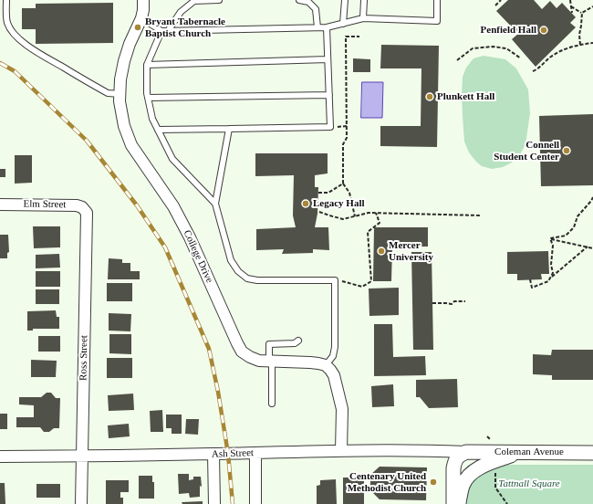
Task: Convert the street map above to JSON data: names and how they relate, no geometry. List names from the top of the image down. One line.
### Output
{"streets":{"street":["Elm Street","College Drive","Ross Street","Coleman Avenue","Ash Street"]},"crossings":[["Elm Street","Ross Street"],["Ross Street","Ash Street"],["Coleman Avenue","Ash Street"]],"parks":["Tattnall Square"],"places":["Bryant Tabernacle Baptist Church","Penfield Hall","Plunkett Hall","Connell Student Center","Legacy Hall","Mercer University","Centenary United Methodist Church"]}
